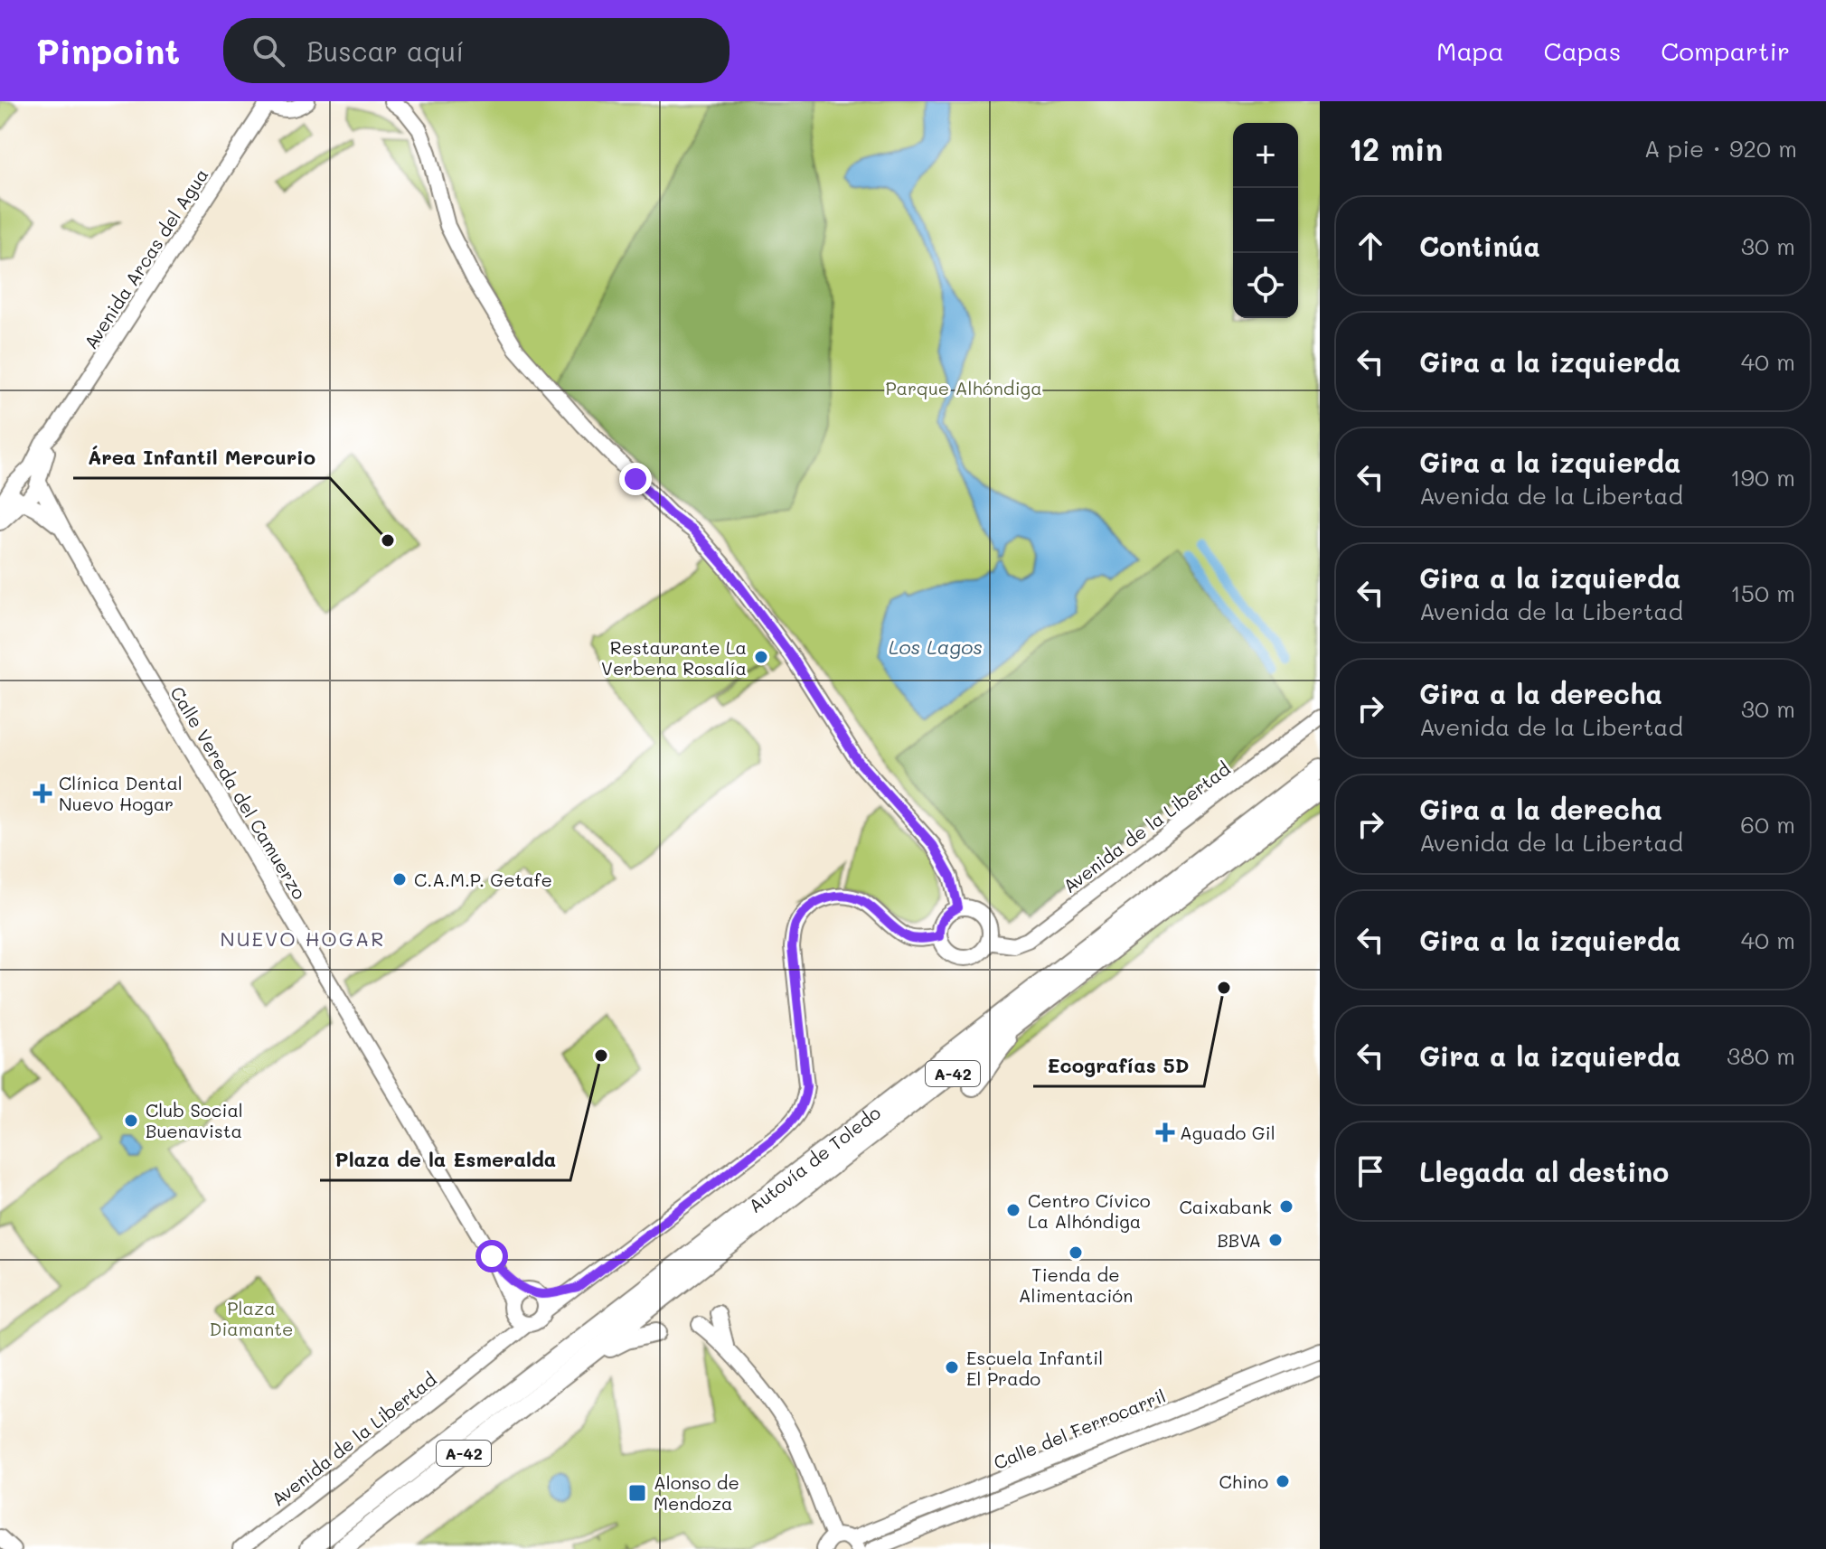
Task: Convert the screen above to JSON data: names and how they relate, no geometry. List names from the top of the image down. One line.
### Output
{"streets":{"highway":["A-42","Autovía de Toledo"],"street":["Avenida Arcas del Agua","Calle Vereda del Camuerzo","Avenida de la Libertad","Calle del Ferrocarril"]},"crossings":[["Avenida Arcas del Agua","Calle Vereda del Camuerzo"],["Calle Vereda del Camuerzo","Avenida de la Libertad"]],"districts":["NUEVO HOGAR"],"water":["Los Lagos"],"parks":["Parque Alhóndiga","Plaza Diamante"],"places":{"other":["Área Infantil Mercurio","Restaurante La Verbena Rosalía","C.A.M.P. Getafe","Ecografías 5D","Plaza de la Esmeralda","Club Social Buenavista","Caixabank","Centro Cívico La Alhóndiga","BBVA","Tienda de Alimentación","Escuela Infantil El Prado","Chino"],"health":["Clínica Dental Nuevo Hogar","Aguado Gil"],"transit":["Alonso de Mendoza"]},"page":{"header":"Pinpoint","search":"Buscar aquí","nav":["Mapa","Capas","Compartir"],"heading":["12 min","A pie · 920 m"],"map_buttons":["+","−"],"list":[["Continúa","30 m"],["Gira a la izquierda","40 m"],["Gira a la izquierda","Avenida de la Libertad","190 m"],["Gira a la izquierda","Avenida de la Libertad","150 m"],["Gira a la derecha","Avenida de la Libertad","30 m"],["Gira a la derecha","Avenida de la Libertad","60 m"],["Gira a la izquierda","40 m"],["Gira a la izquierda","380 m"],"Llegada al destino"]}}
